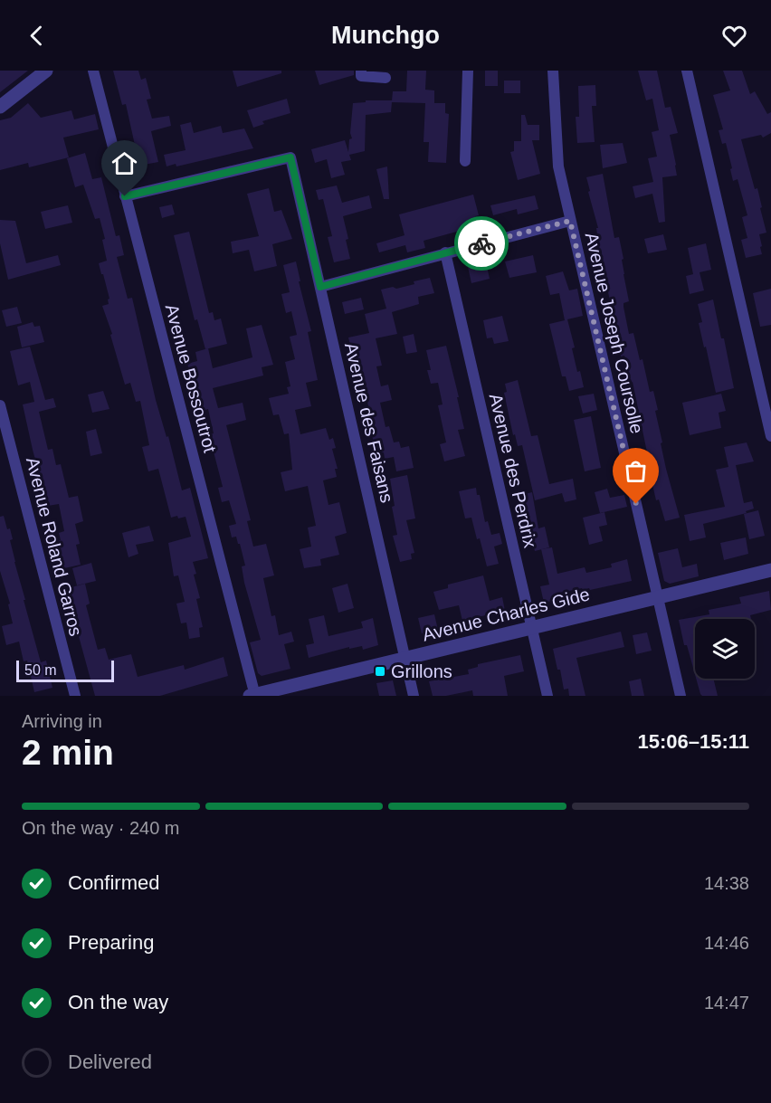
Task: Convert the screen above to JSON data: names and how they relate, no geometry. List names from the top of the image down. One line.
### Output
{"streets":{"street":["Avenue Joseph Coursolle","Avenue Bossoutrot","Avenue des Faisans","Avenue des Perdrix","Avenue Roland Garros","Avenue Charles Gide"]},"crossings":[["Avenue Joseph Coursolle","Avenue Charles Gide"],["Avenue Bossoutrot","Avenue des Faisans"],["Avenue Bossoutrot","Avenue Charles Gide"],["Avenue des Faisans","Avenue Charles Gide"],["Avenue des Perdrix","Avenue Charles Gide"]],"places":{"transit":["Grillons"]},"scale_bar":"50 m","page":{"header":"Munchgo","scale":"50 m","heading":["2 min","Arriving in","15:06–15:11"],"bar":"On the way · 240 m","list":[["Confirmed","14:38"],["Preparing","14:46"],["On the way","14:47"],"Delivered"]}}
